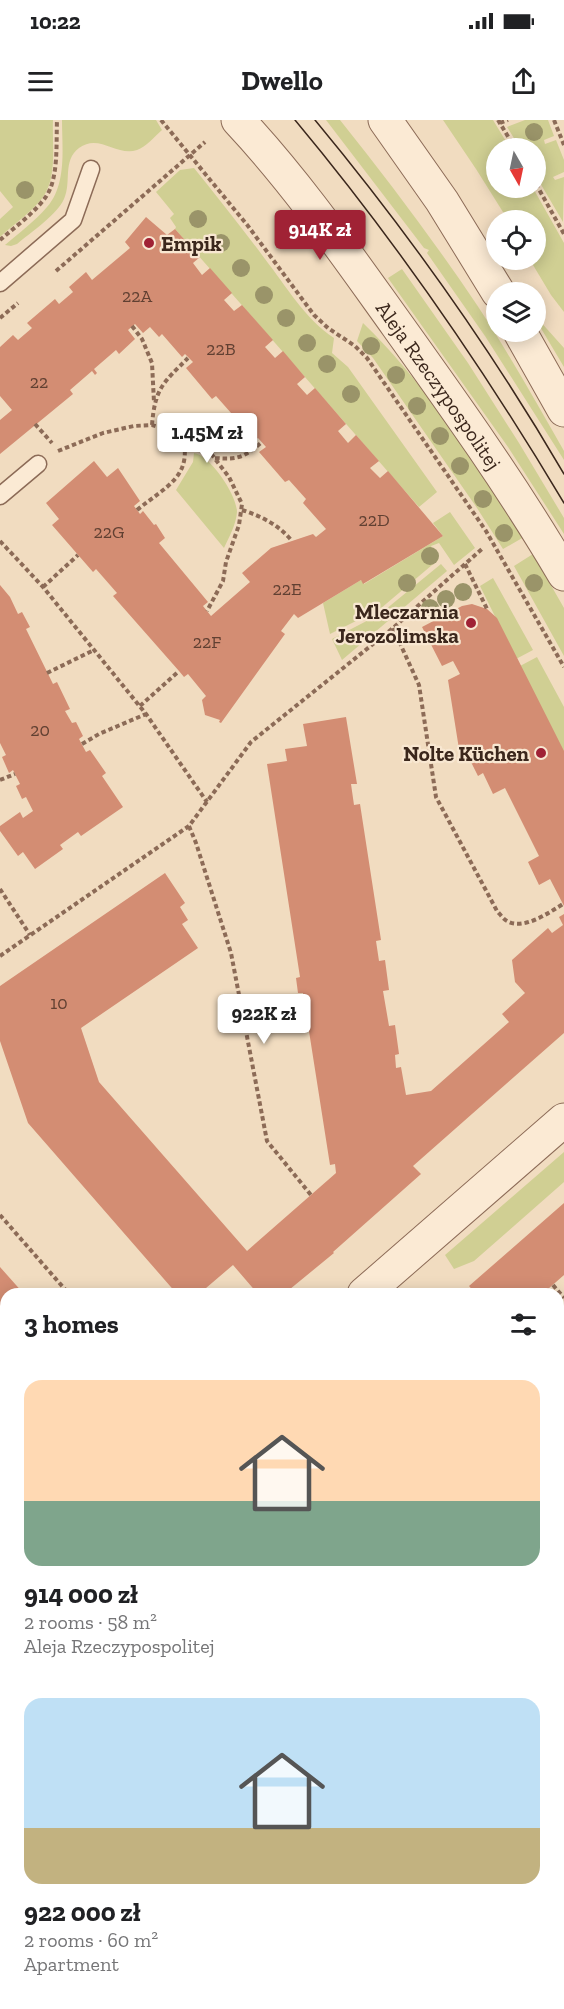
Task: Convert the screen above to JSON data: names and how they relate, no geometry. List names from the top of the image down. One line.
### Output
{"streets":{"street":["Aleja Rzeczypospolitej"]},"places":["Empik","Mleczarnia Jerozolimska","Nolte Küchen"],"house_numbers":["22A","22B","22","22D","22G","22E","22F","20","10"],"north":"bottom","page":{"status":"10:22","header":"Dwello","price":["914K zł","1.45M zł","922K zł"],"heading":"3 homes","list":[{"name":"914 000 zł","note":"2 rooms · 58 m² · Aleja Rzeczypospolitej"},{"name":"922 000 zł","note":"2 rooms · 60 m² · Apartment"}]}}
